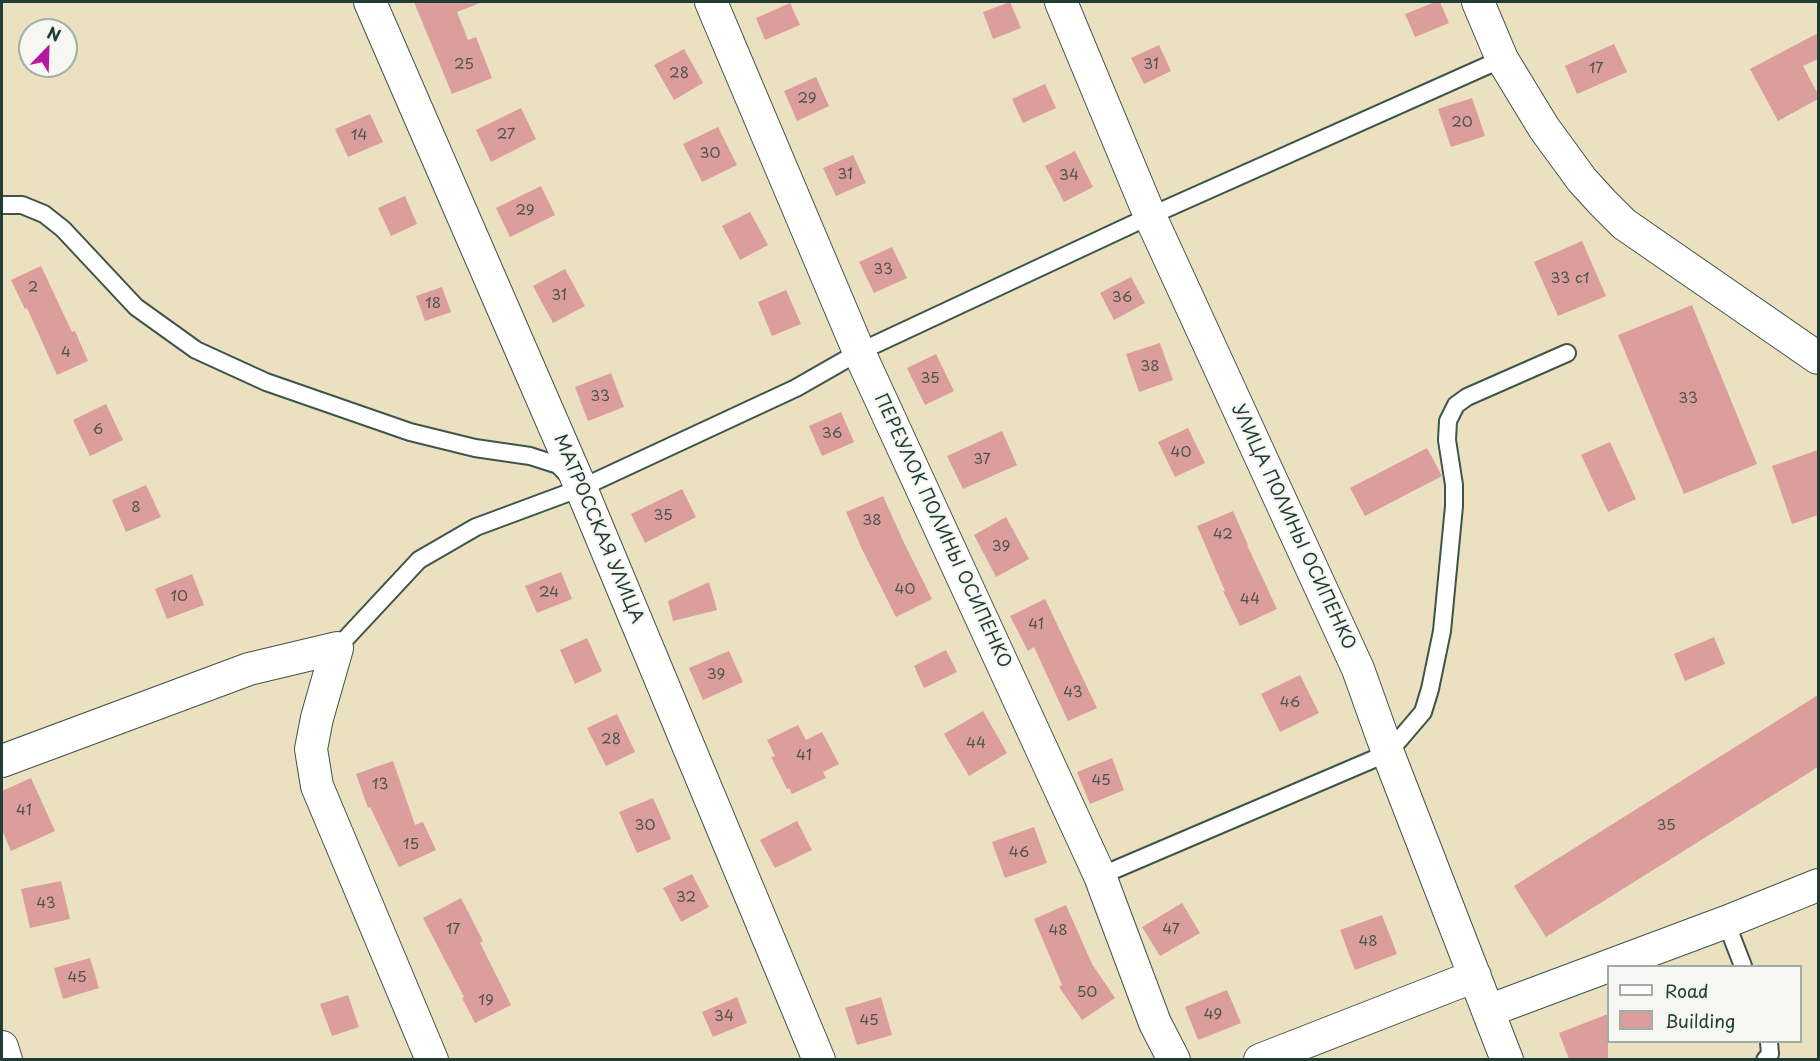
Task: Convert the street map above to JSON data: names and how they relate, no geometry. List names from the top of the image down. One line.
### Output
{"streets":{"street":["УЛИЦА ПОЛИНЫ ОСИПЕНКО","МАТРОССКАЯ УЛИЦА","ПЕРЕУЛОК ПОЛИНЫ ОСИПЕНКО"]},"house_numbers":["25","31","17","28","29","20","27","14","30","31","34","29","33","33 с1","2","31","36","18","4","38","35","33","33","6","36","40","37","8","35","38","42","39","40","24","10","44","41","39","43","46","28","44","41","45","13","41","30","35","15","46","32","43","17","47","48","48","45","50","19","49","34","45"],"legend":["Road","Building"],"north":"top right"}
